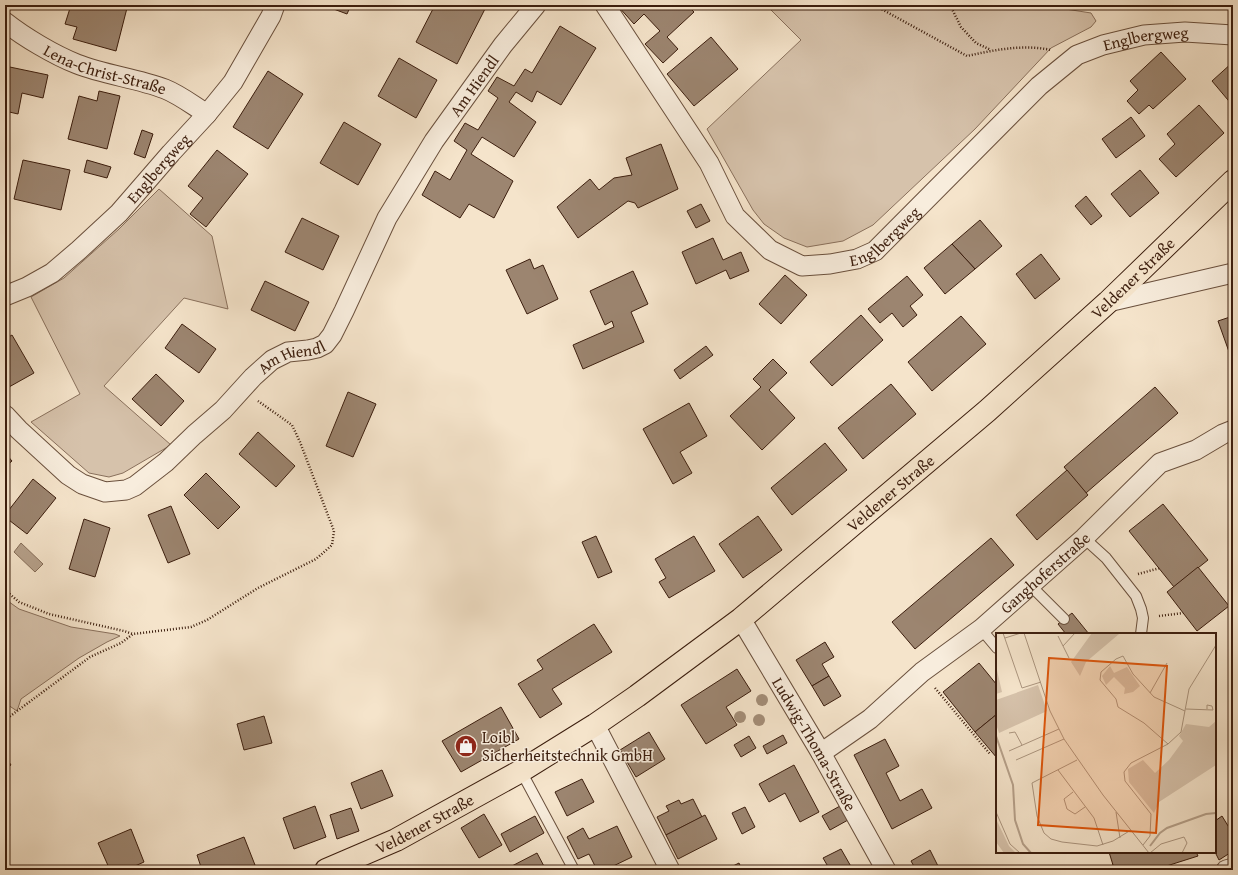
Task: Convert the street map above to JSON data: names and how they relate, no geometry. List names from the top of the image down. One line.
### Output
{"streets":{"main road":["Veldener Straße"],"street":["Englbergweg","Lena-Christ-Straße","Am Hiendl","Ganghoferstraße","Ludwig-Thoma-Straße"]},"crossings":[["Englbergweg","Lena-Christ-Straße"],["Veldener Straße","Ludwig-Thoma-Straße"],["Ganghoferstraße","Ludwig-Thoma-Straße"]],"places":{"shop":["Loibl Sicherheitstechnik GmbH"]}}
